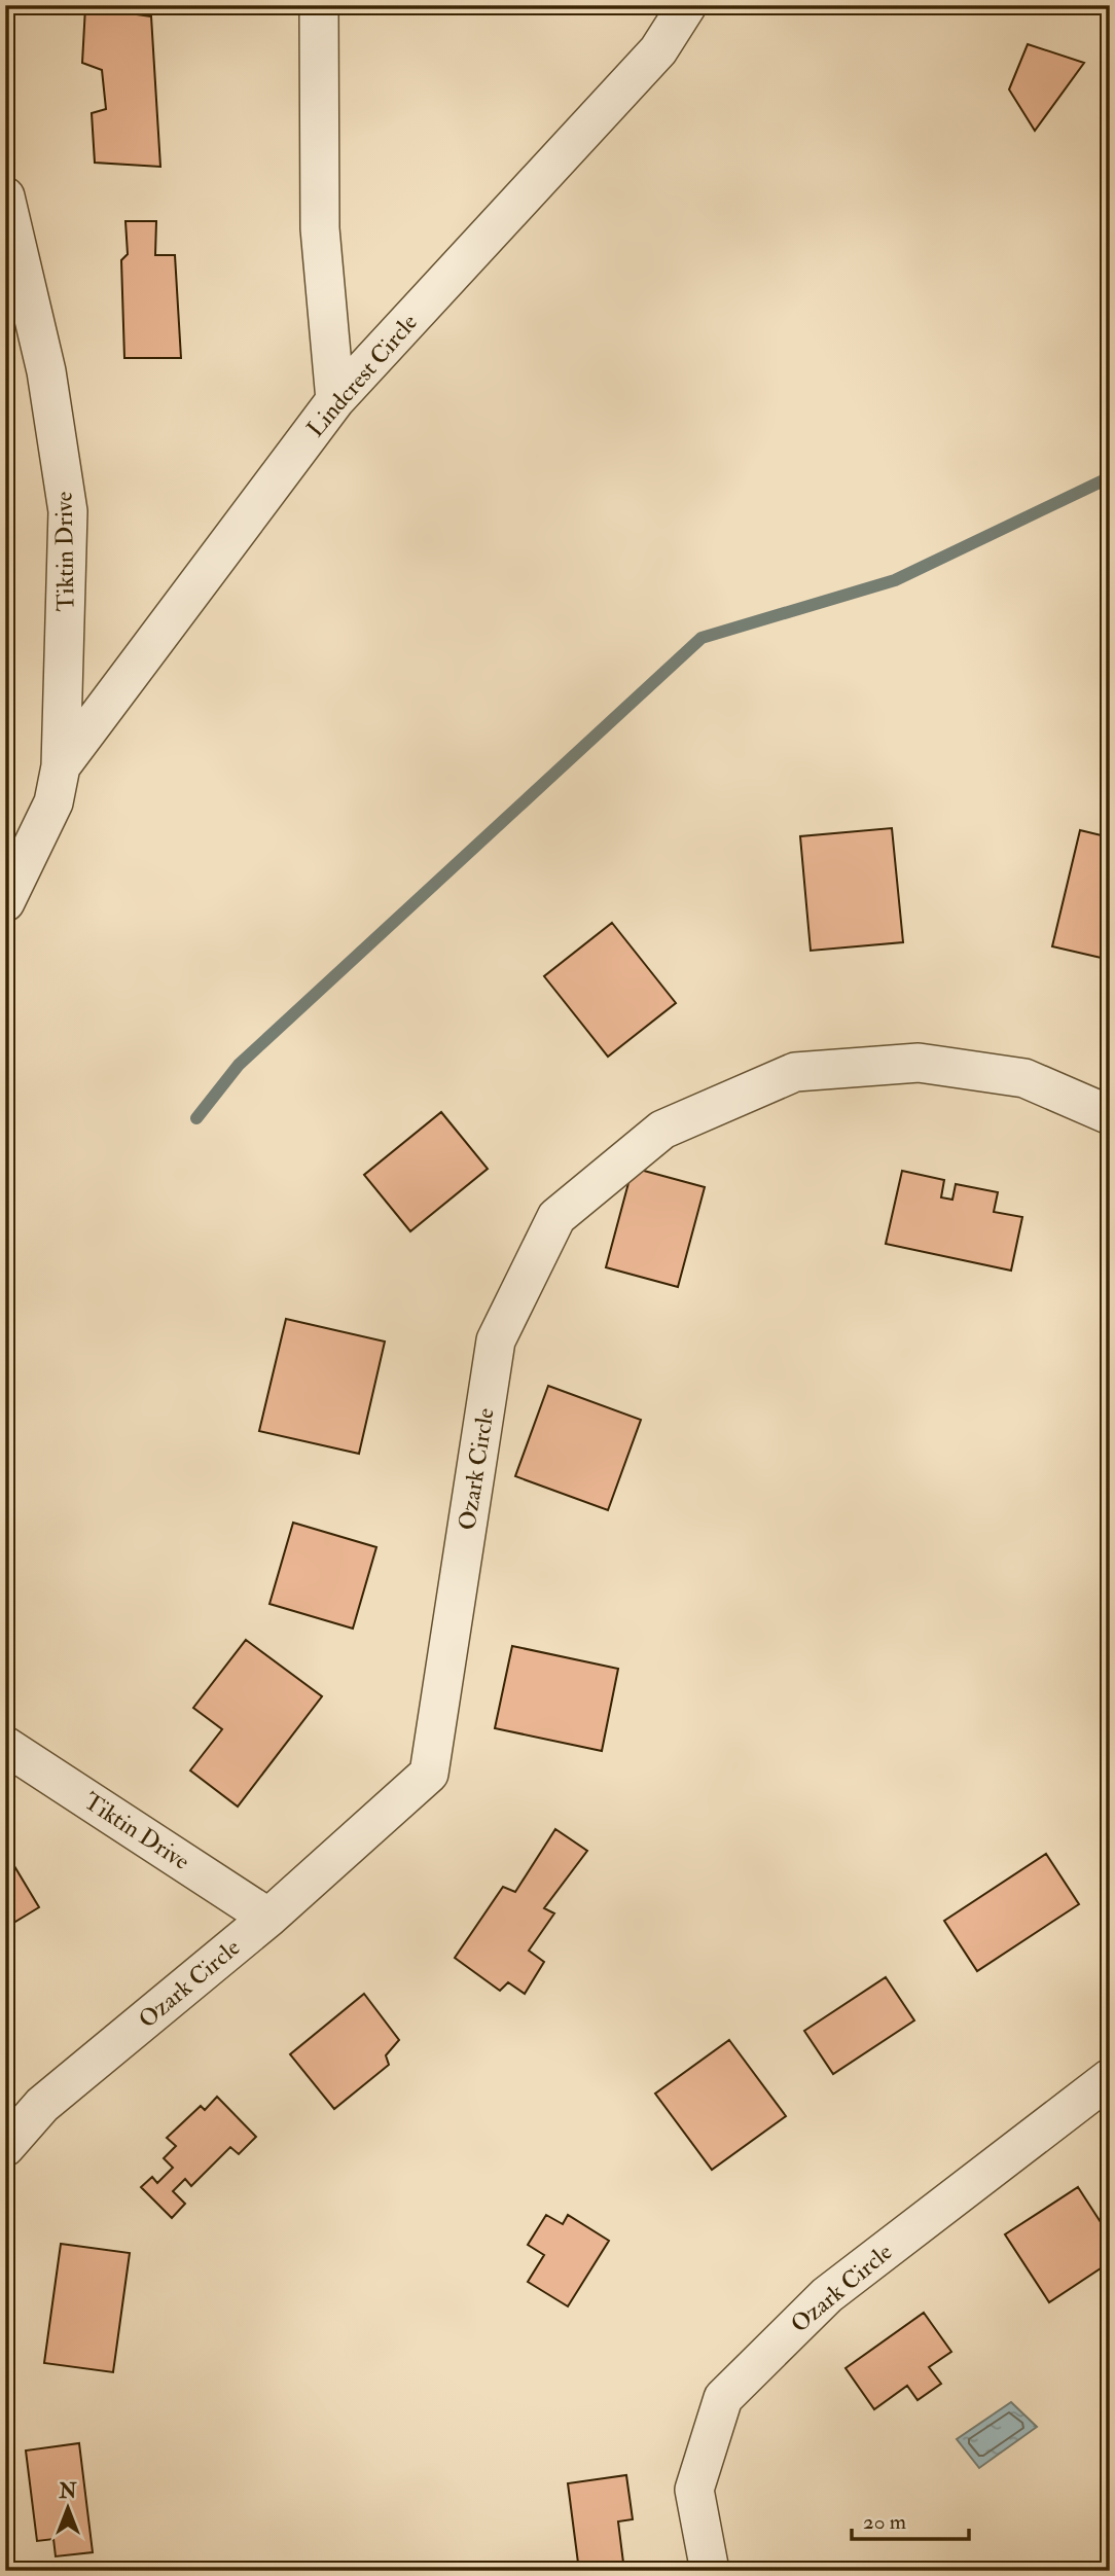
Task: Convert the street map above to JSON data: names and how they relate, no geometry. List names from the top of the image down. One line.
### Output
{"streets":{"street":["Lindcrest Circle","Tiktin Drive","Ozark Circle"]},"crossings":[["Lindcrest Circle","Tiktin Drive"],["Tiktin Drive","Ozark Circle"]],"scale_bar":"20 m","north":"top"}
